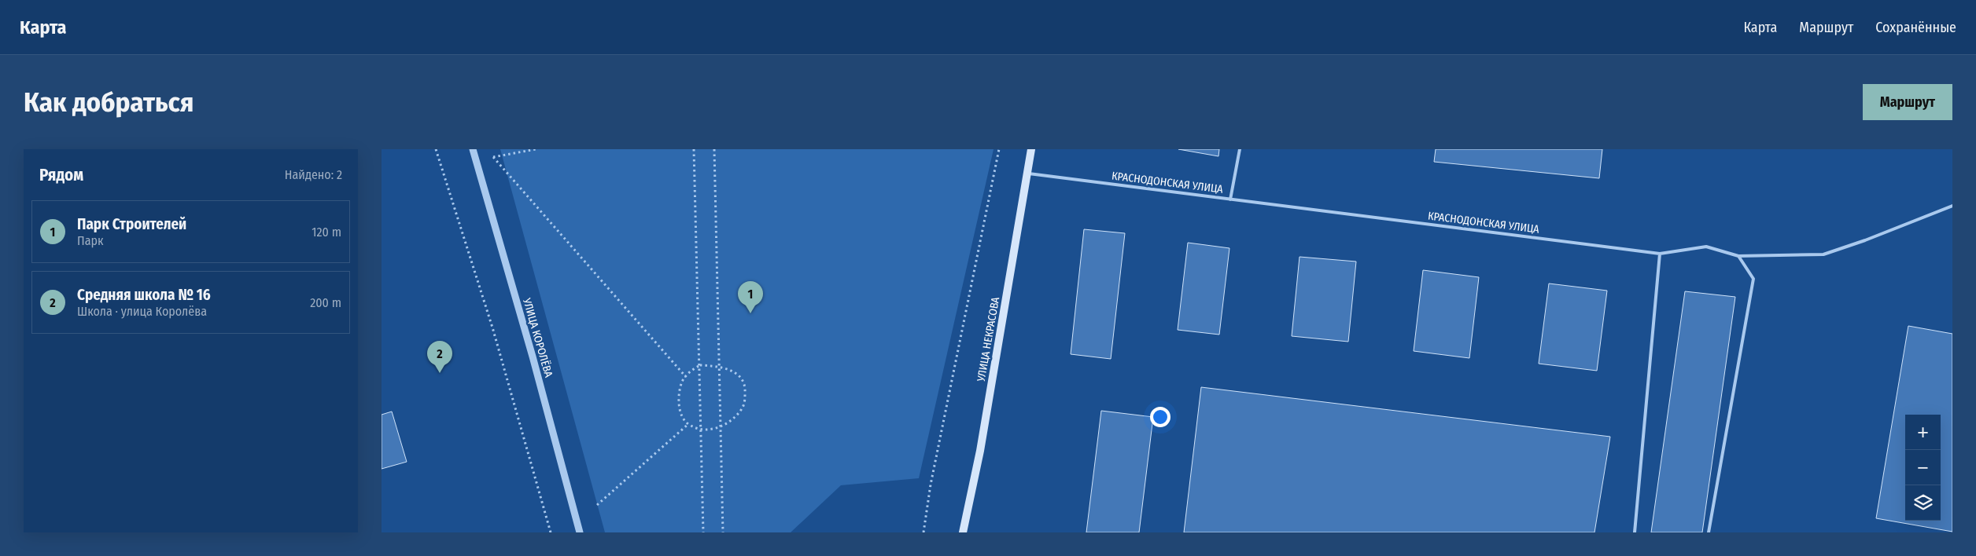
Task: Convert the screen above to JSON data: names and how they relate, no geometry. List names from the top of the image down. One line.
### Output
{"streets":{"main road":["УЛИЦА НЕКРАСОВА"],"street":["УЛИЦА КОРОЛЁВА"],"lane":["КРАСНОДОНСКАЯ УЛИЦА"]},"crossings":[["КРАСНОДОНСКАЯ УЛИЦА","УЛИЦА НЕКРАСОВА"]],"page":{"header":"Карта","nav":["Карта","Маршрут","Сохранённые"],"buttons":"Маршрут","title":"Как добраться","heading":["Рядом","Найдено: 2"],"list":[{"mark":"1","name":"Парк Строителей","note":"Парк","value":"120 m"},{"mark":"2","name":"Средняя школа № 16","note":"Школа · улица Королёва","value":"200 m"}],"pins":["1","2"],"map_buttons":["+","−"]}}
